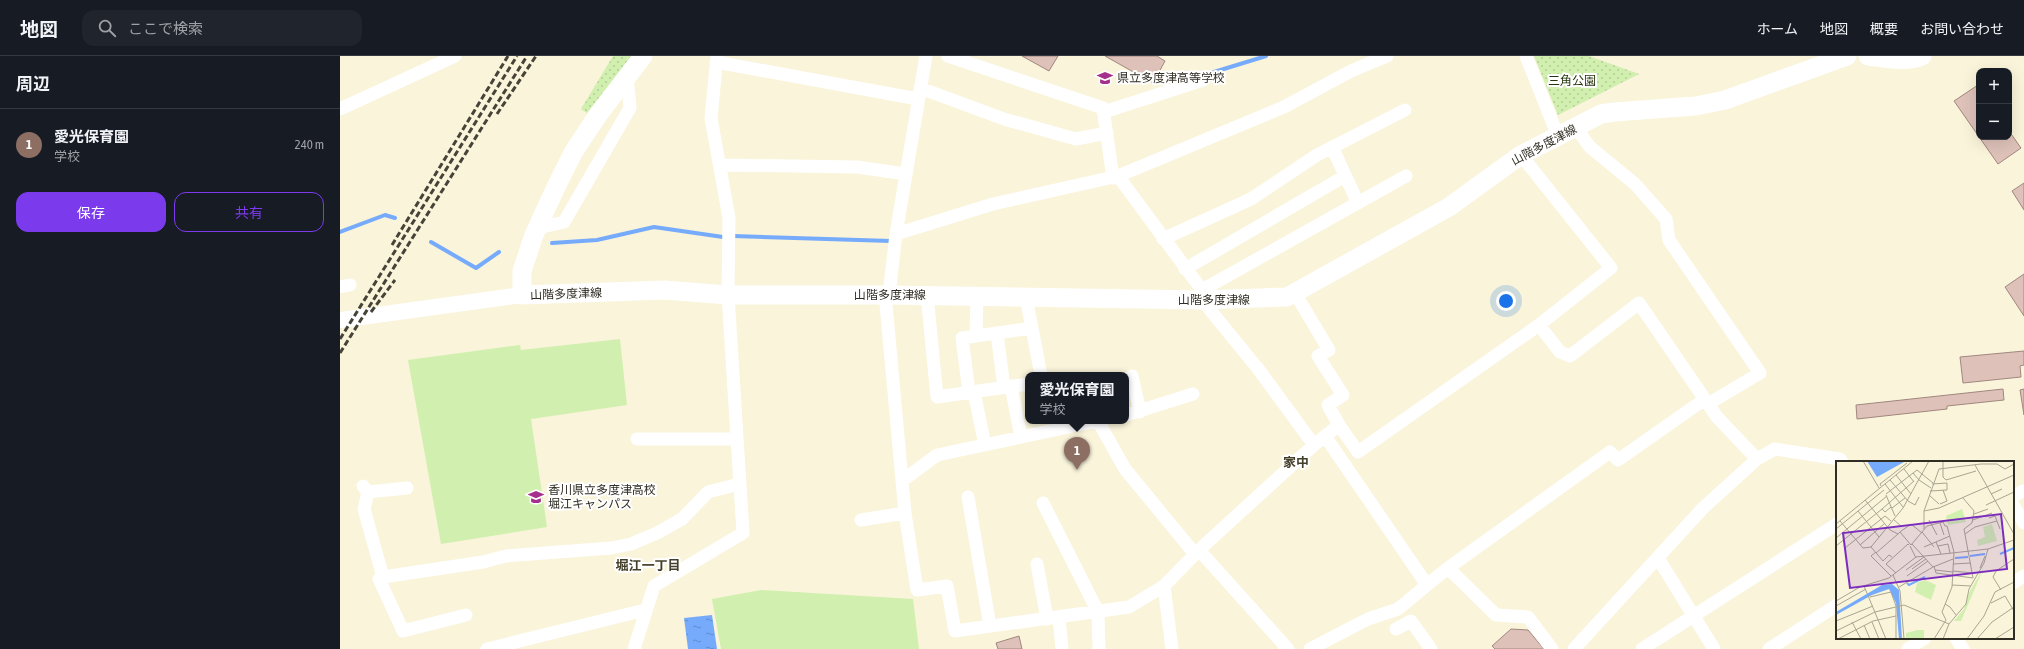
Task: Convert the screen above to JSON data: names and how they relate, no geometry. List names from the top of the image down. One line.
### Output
{"streets":{"main road":["山階多度津線"]},"districts":["家中","堀江一丁目"],"parks":["三角公園"],"places":{"school or university":["県立多度津高等学校","香川県立多度津高校 堀江キャンパス"]},"page":{"header":"地図","search":"ここで検索","nav":["ホーム","地図","概要","お問い合わせ"],"heading":"周辺","map_buttons":["+","−"],"list":[{"mark":"1","name":"愛光保育園","note":"学校","value":"240 m"}],"buttons":["保存","共有"],"popup":["愛光保育園","学校"],"pins":"1"}}
